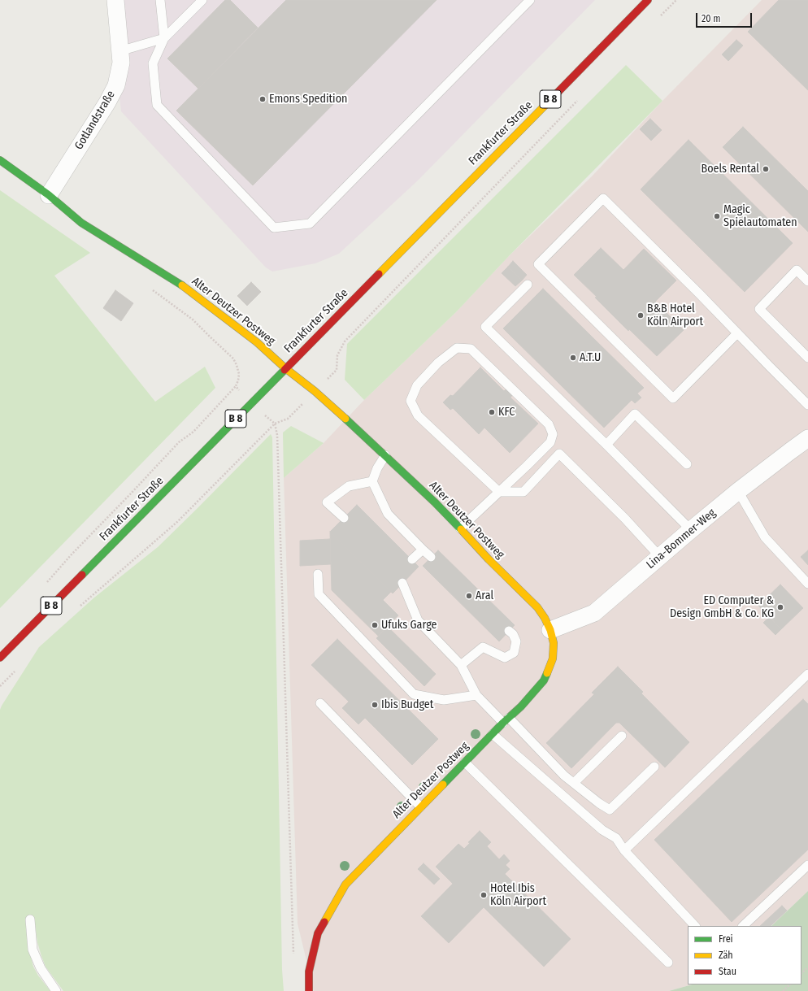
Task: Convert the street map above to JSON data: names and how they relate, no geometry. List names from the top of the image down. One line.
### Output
{"streets":{"street":["B 8","Gotlandstraße","Frankfurter Straße","Alter Deutzer Postweg","Lina-Bommer-Weg"]},"crossings":[["Gotlandstraße","Alter Deutzer Postweg"],["Frankfurter Straße","Alter Deutzer Postweg"],["Alter Deutzer Postweg","Lina-Bommer-Weg"]],"places":["Emons Spedition","Boels Rental","Magic Spielautomaten","B&B Hotel Köln Airport","A.T.U","KFC","Aral","ED Computer & Design GmbH & Co. KG","Ufuks Garge","Ibis Budget","Hotel Ibis Köln Airport"],"legend":["Frei","Zäh","Stau"],"scale_bar":"20 m"}
